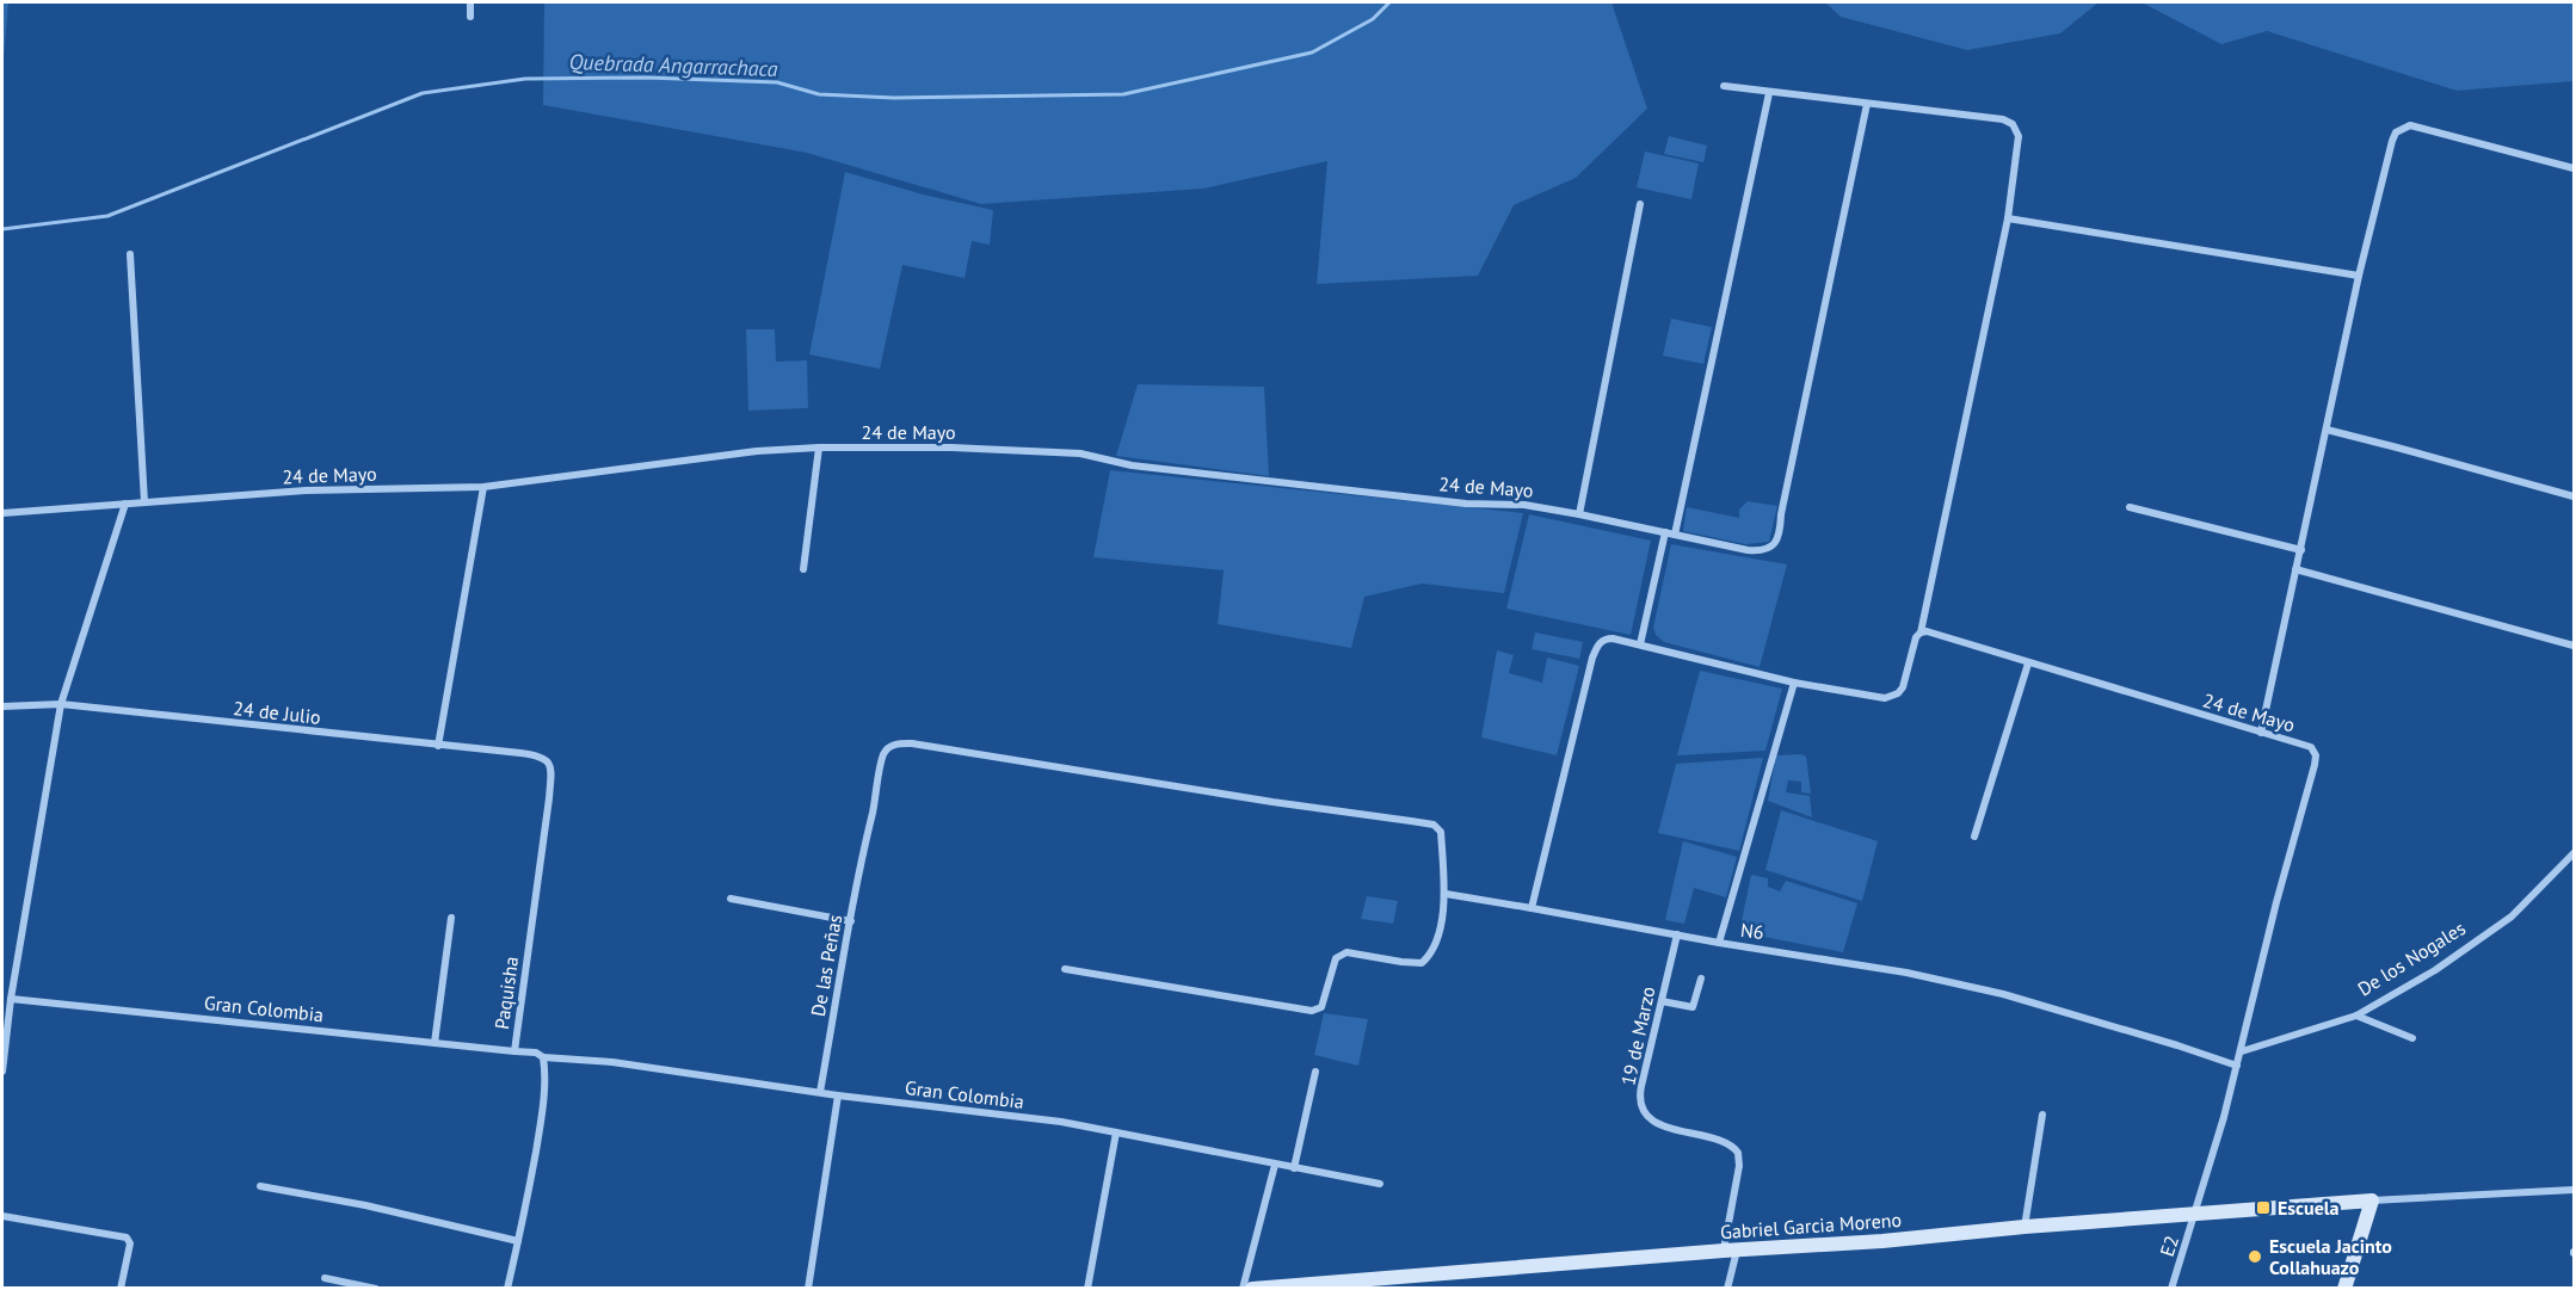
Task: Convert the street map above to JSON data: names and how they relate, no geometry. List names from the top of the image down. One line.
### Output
{"streets":{"street":["24 de Mayo","24 de Julio","N6","De los Nogales","De las Peñas","Paquisha","Gran Colombia","19 de Marzo","Gabriel Garcia Moreno","E2"]},"crossings":[["24 de Mayo","N6"],["24 de Mayo","De los Nogales"],["24 de Mayo","Gabriel Garcia Moreno"],["24 de Mayo","E2"],["24 de Julio","Paquisha"],["N6","De las Peñas"],["N6","19 de Marzo"],["De las Peñas","Gran Colombia"],["Paquisha","Gran Colombia"],["19 de Marzo","Gabriel Garcia Moreno"],["Gabriel Garcia Moreno","E2"]],"water":["Quebrada Angarrachaca"],"places":{"transit":["Escuela"],"other":["Escuela Jacinto Collahuazo"]}}
